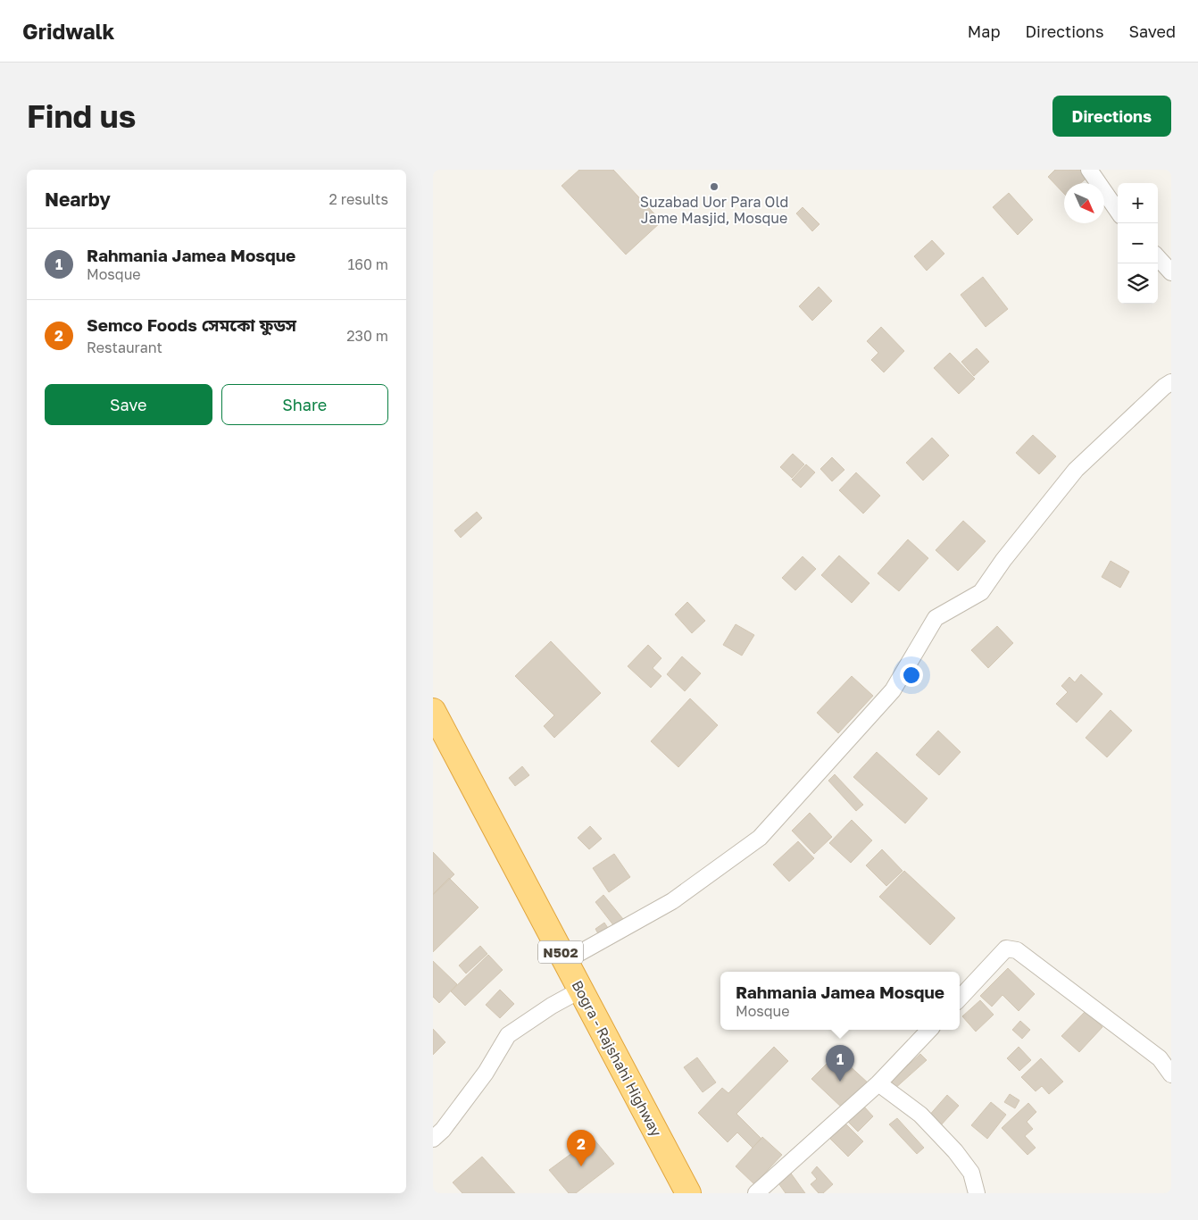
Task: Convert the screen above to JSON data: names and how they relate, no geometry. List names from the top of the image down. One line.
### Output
{"streets":{"highway":["N502","Bogra - Rajshahi Highway"]},"places":["Suzabad Uor Para Old Jame Masjid, Mosque"],"north":"bottom right","page":{"header":"Gridwalk","nav":["Map","Directions","Saved"],"buttons":["Directions",["Save","Share"]],"title":"Find us","heading":["Nearby","2 results"],"map_buttons":["+","−"],"list":[{"mark":"1","name":"Rahmania Jamea Mosque","note":"Mosque","value":"160 m"},{"mark":"2","name":"Semco Foods সেমকো ফুডস","note":"Restaurant","value":"230 m"}],"popup":["Rahmania Jamea Mosque","Mosque"],"pins":["1","2"]}}
